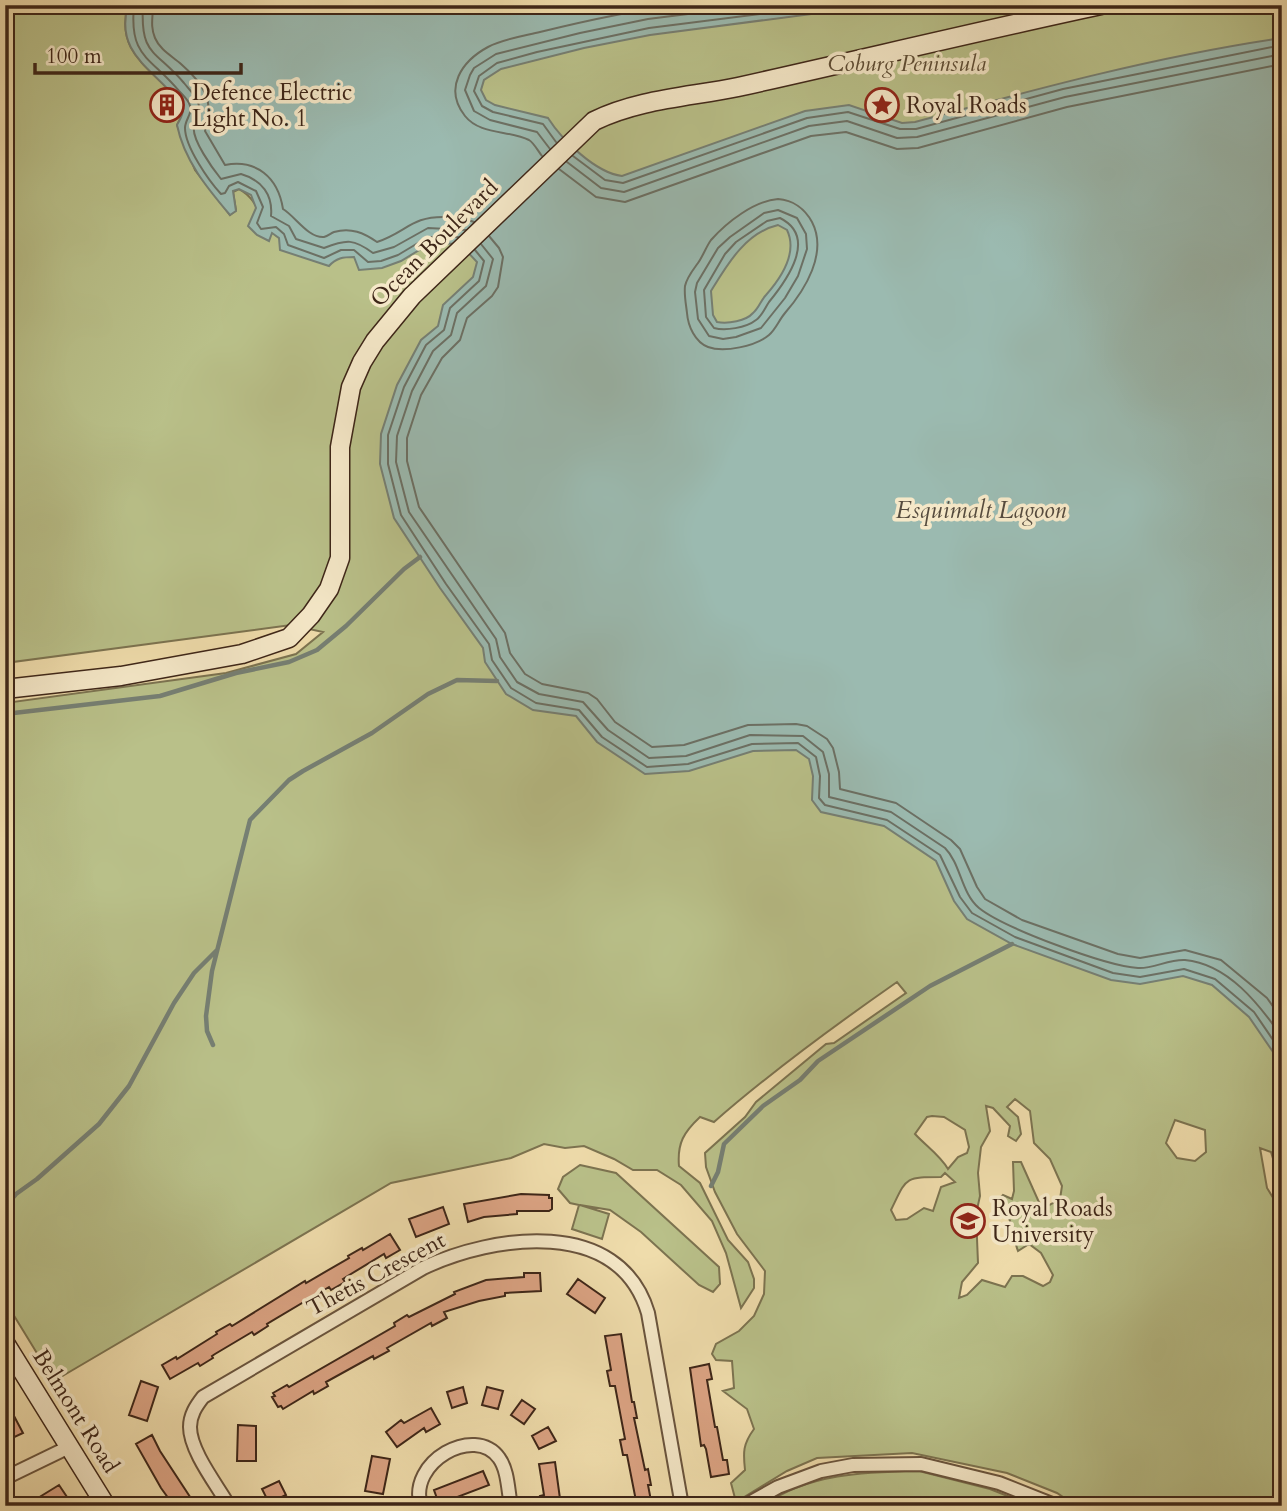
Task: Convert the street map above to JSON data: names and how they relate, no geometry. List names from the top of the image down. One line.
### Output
{"streets":{"street":["Ocean Boulevard","Thetis Crescent","Belmont Road"]},"water":["Esquimalt Lagoon"],"parks":["Coburg Peninsula"],"places":{"building":["Defence Electric Light No. 1"],"place":["Royal Roads"],"school or university":["Royal Roads University"]},"scale_bar":"100 m"}
